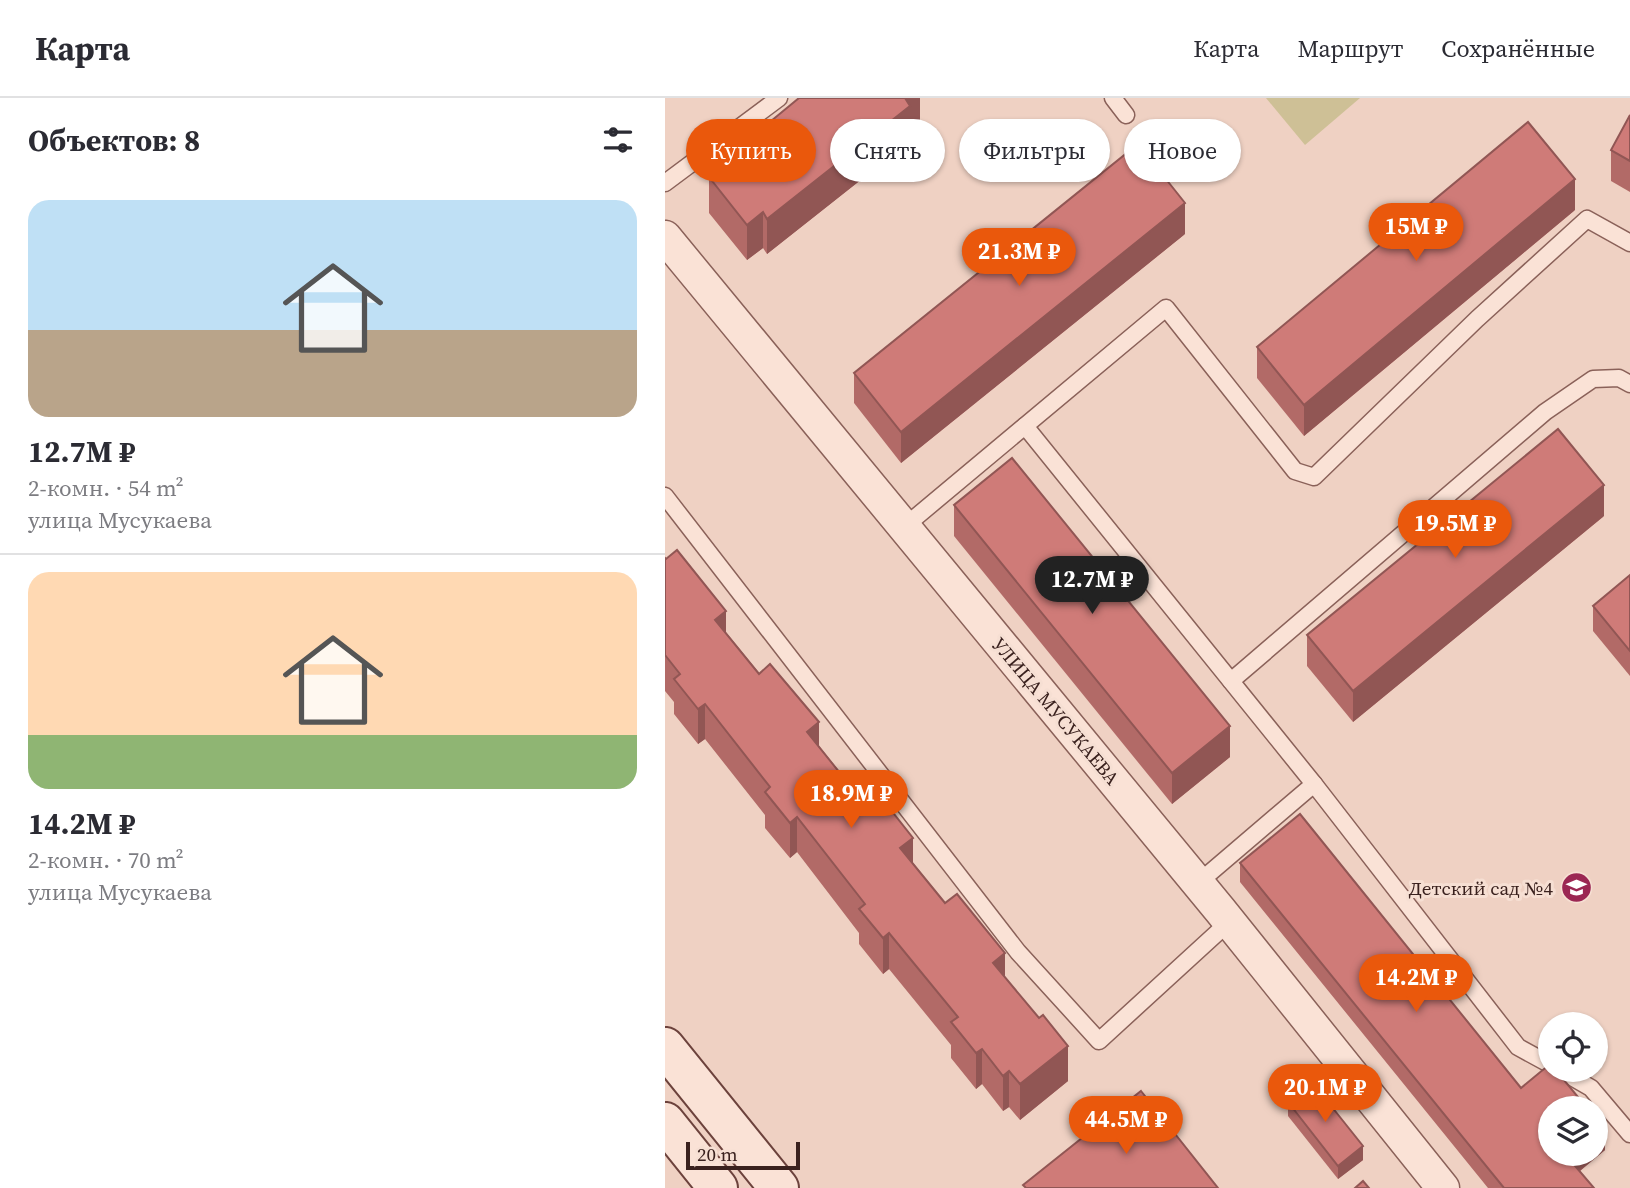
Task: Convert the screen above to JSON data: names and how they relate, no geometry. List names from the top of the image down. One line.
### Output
{"streets":{"street":["УЛИЦА МУСУКАЕВА"]},"places":{"school or university":["Детский сад №4"]},"scale_bar":"20 m","page":{"header":"Карта","nav":["Карта","Маршрут","Сохранённые"],"heading":"Объектов: 8","chip":["Купить","Снять","Фильтры","Новое"],"list":[{"name":"12.7M ₽","note":"2-комн. · 54 m² · улица Мусукаева"},{"name":"14.2M ₽","note":"2-комн. · 70 m² · улица Мусукаева"}],"price":["15M ₽","21.3M ₽","19.5M ₽","12.7M ₽","18.9M ₽","14.2M ₽","20.1M ₽","44.5M ₽"],"scale":"20 m"}}
